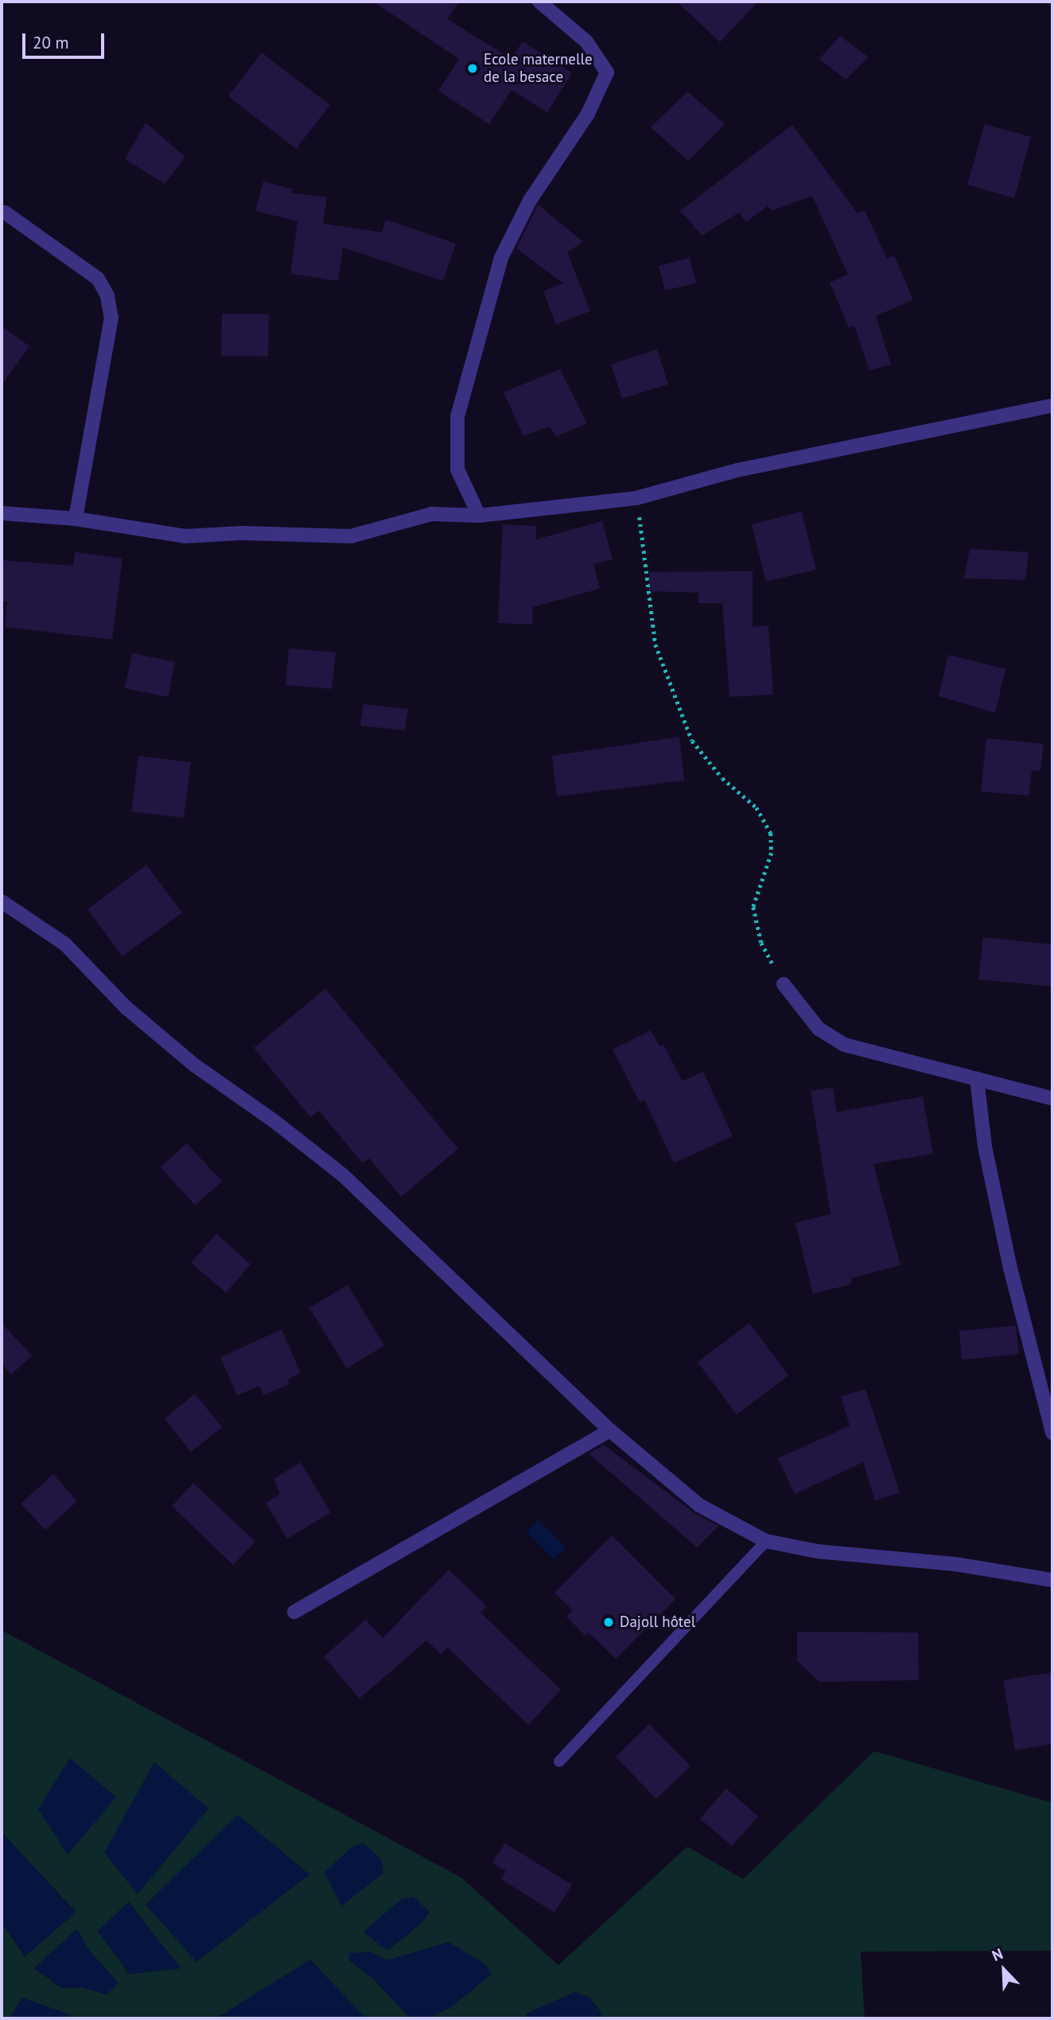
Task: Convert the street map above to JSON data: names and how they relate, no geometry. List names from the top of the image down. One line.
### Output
{"places":["Ecole maternelle de la besace","Dajoll hôtel"],"scale_bar":"20 m","north":"top left"}
